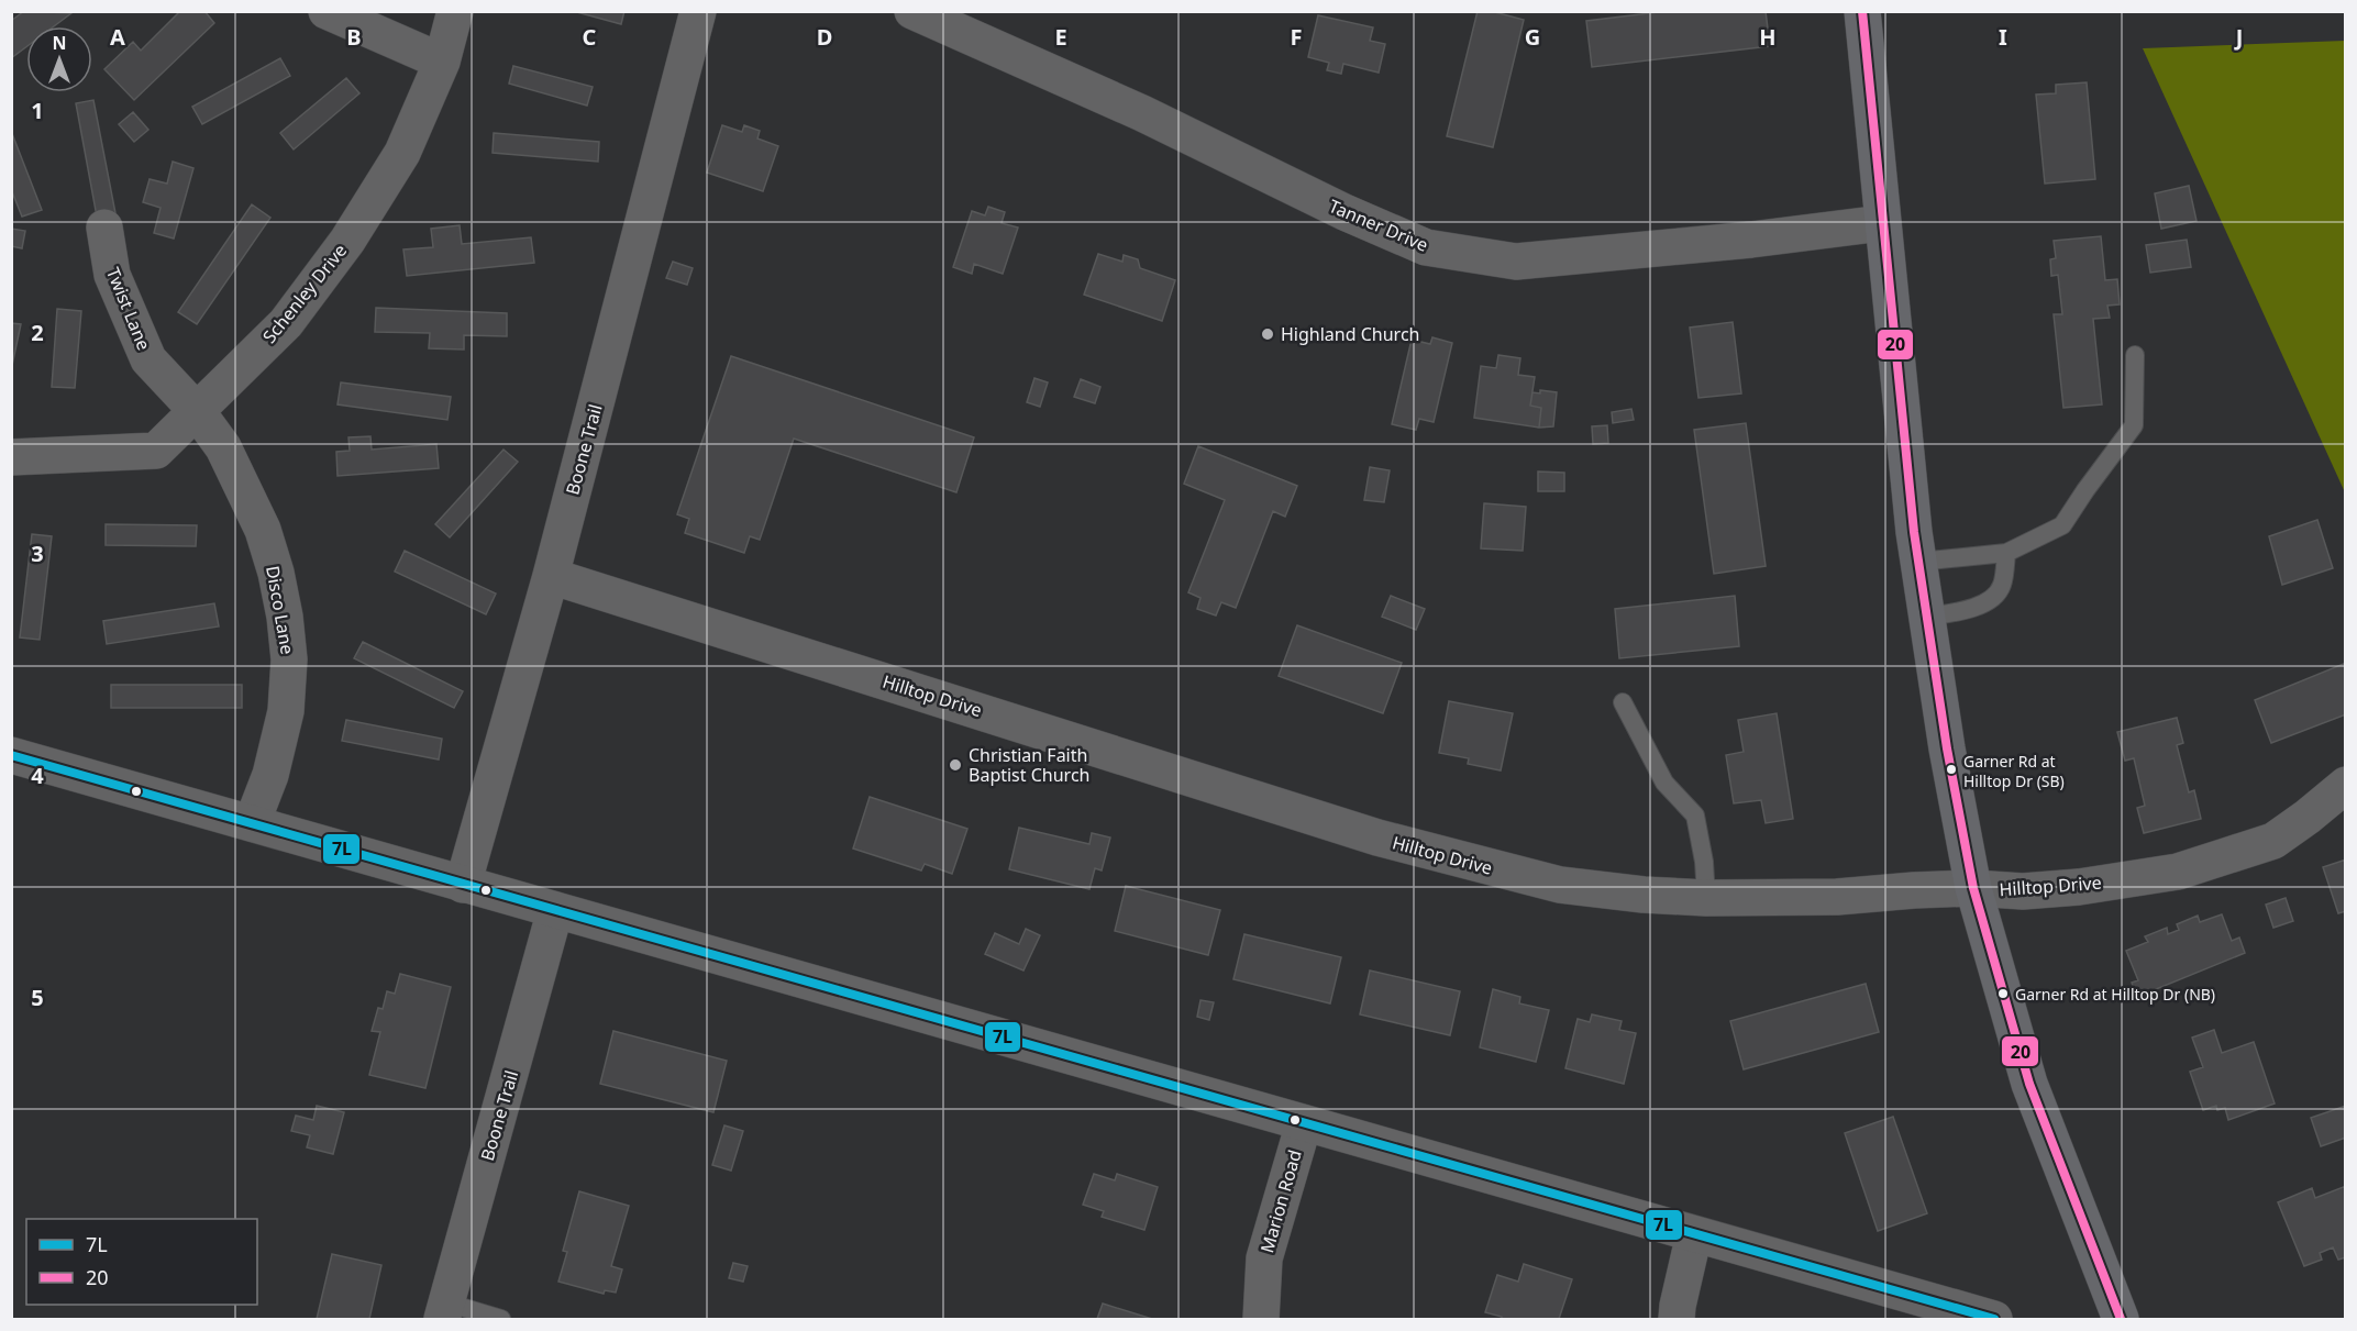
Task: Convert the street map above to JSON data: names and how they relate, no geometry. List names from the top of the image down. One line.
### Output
{"streets":{"street":["Tanner Drive","Schenley Drive","Twist Lane","Boone Trail","Disco Lane","Hilltop Drive","Marion Road"]},"crossings":[["Schenley Drive","Twist Lane"],["Schenley Drive","Disco Lane"],["Twist Lane","Disco Lane"],["Boone Trail","Hilltop Drive"]],"places":["Highland Church","Christian Faith Baptist Church","Garner Rd at Hilltop Dr (SB)","Garner Rd at Hilltop Dr (NB)"],"lines":["transit line 20","transit line 7L"],"legend":["7L","20"],"north":"top","grid":{"columns":["A","B","C","D","E","F","G","H","I","J"],"rows":["1","2","3","4","5"]}}
